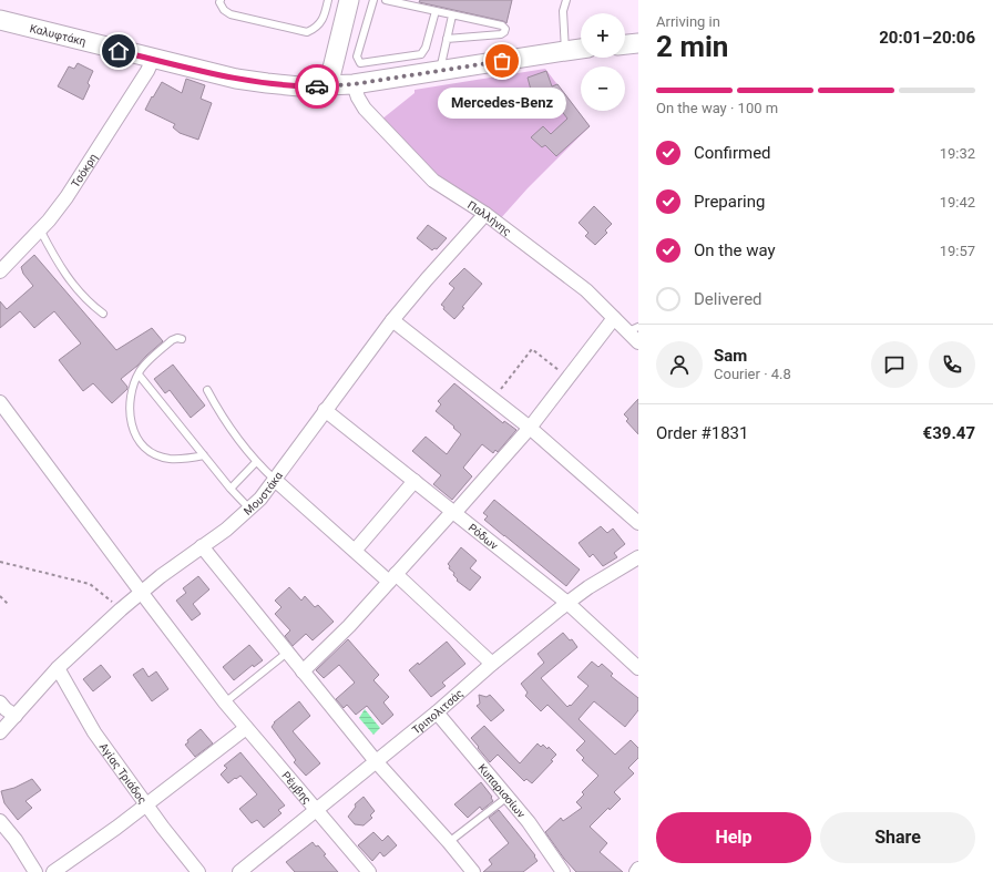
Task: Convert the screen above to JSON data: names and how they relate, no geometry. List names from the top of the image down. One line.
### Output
{"streets":{"main road":["Καλυφτάκη"],"street":["Τσόκρη","Παλλήνης","Μουστάκα","Ρόδων","Τριπολιτσάς","Αγίας Τριάδος","Ρέμβης","Κυπαρισσίων"]},"crossings":[["Καλυφτάκη","Τσόκρη"],["Καλυφτάκη","Παλλήνης"],["Παλλήνης","Μουστάκα"],["Μουστάκα","Ρόδων"],["Μουστάκα","Αγίας Τριάδος"],["Μουστάκα","Ρέμβης"],["Ρόδων","Τριπολιτσάς"],["Τριπολιτσάς","Ρέμβης"],["Τριπολιτσάς","Κυπαρισσίων"]],"places":["Mercedes-Benz"],"page":{"heading":["2 min","Arriving in","20:01–20:06"],"panel":["Sam","Courier · 4.8","Order #1831","€39.47"],"map_buttons":["+","−"],"bar":"On the way · 100 m","bubble":"Mercedes-Benz","list":[["Confirmed","19:32"],["Preparing","19:42"],["On the way","19:57"],"Delivered"],"buttons":["Help","Share"]}}
